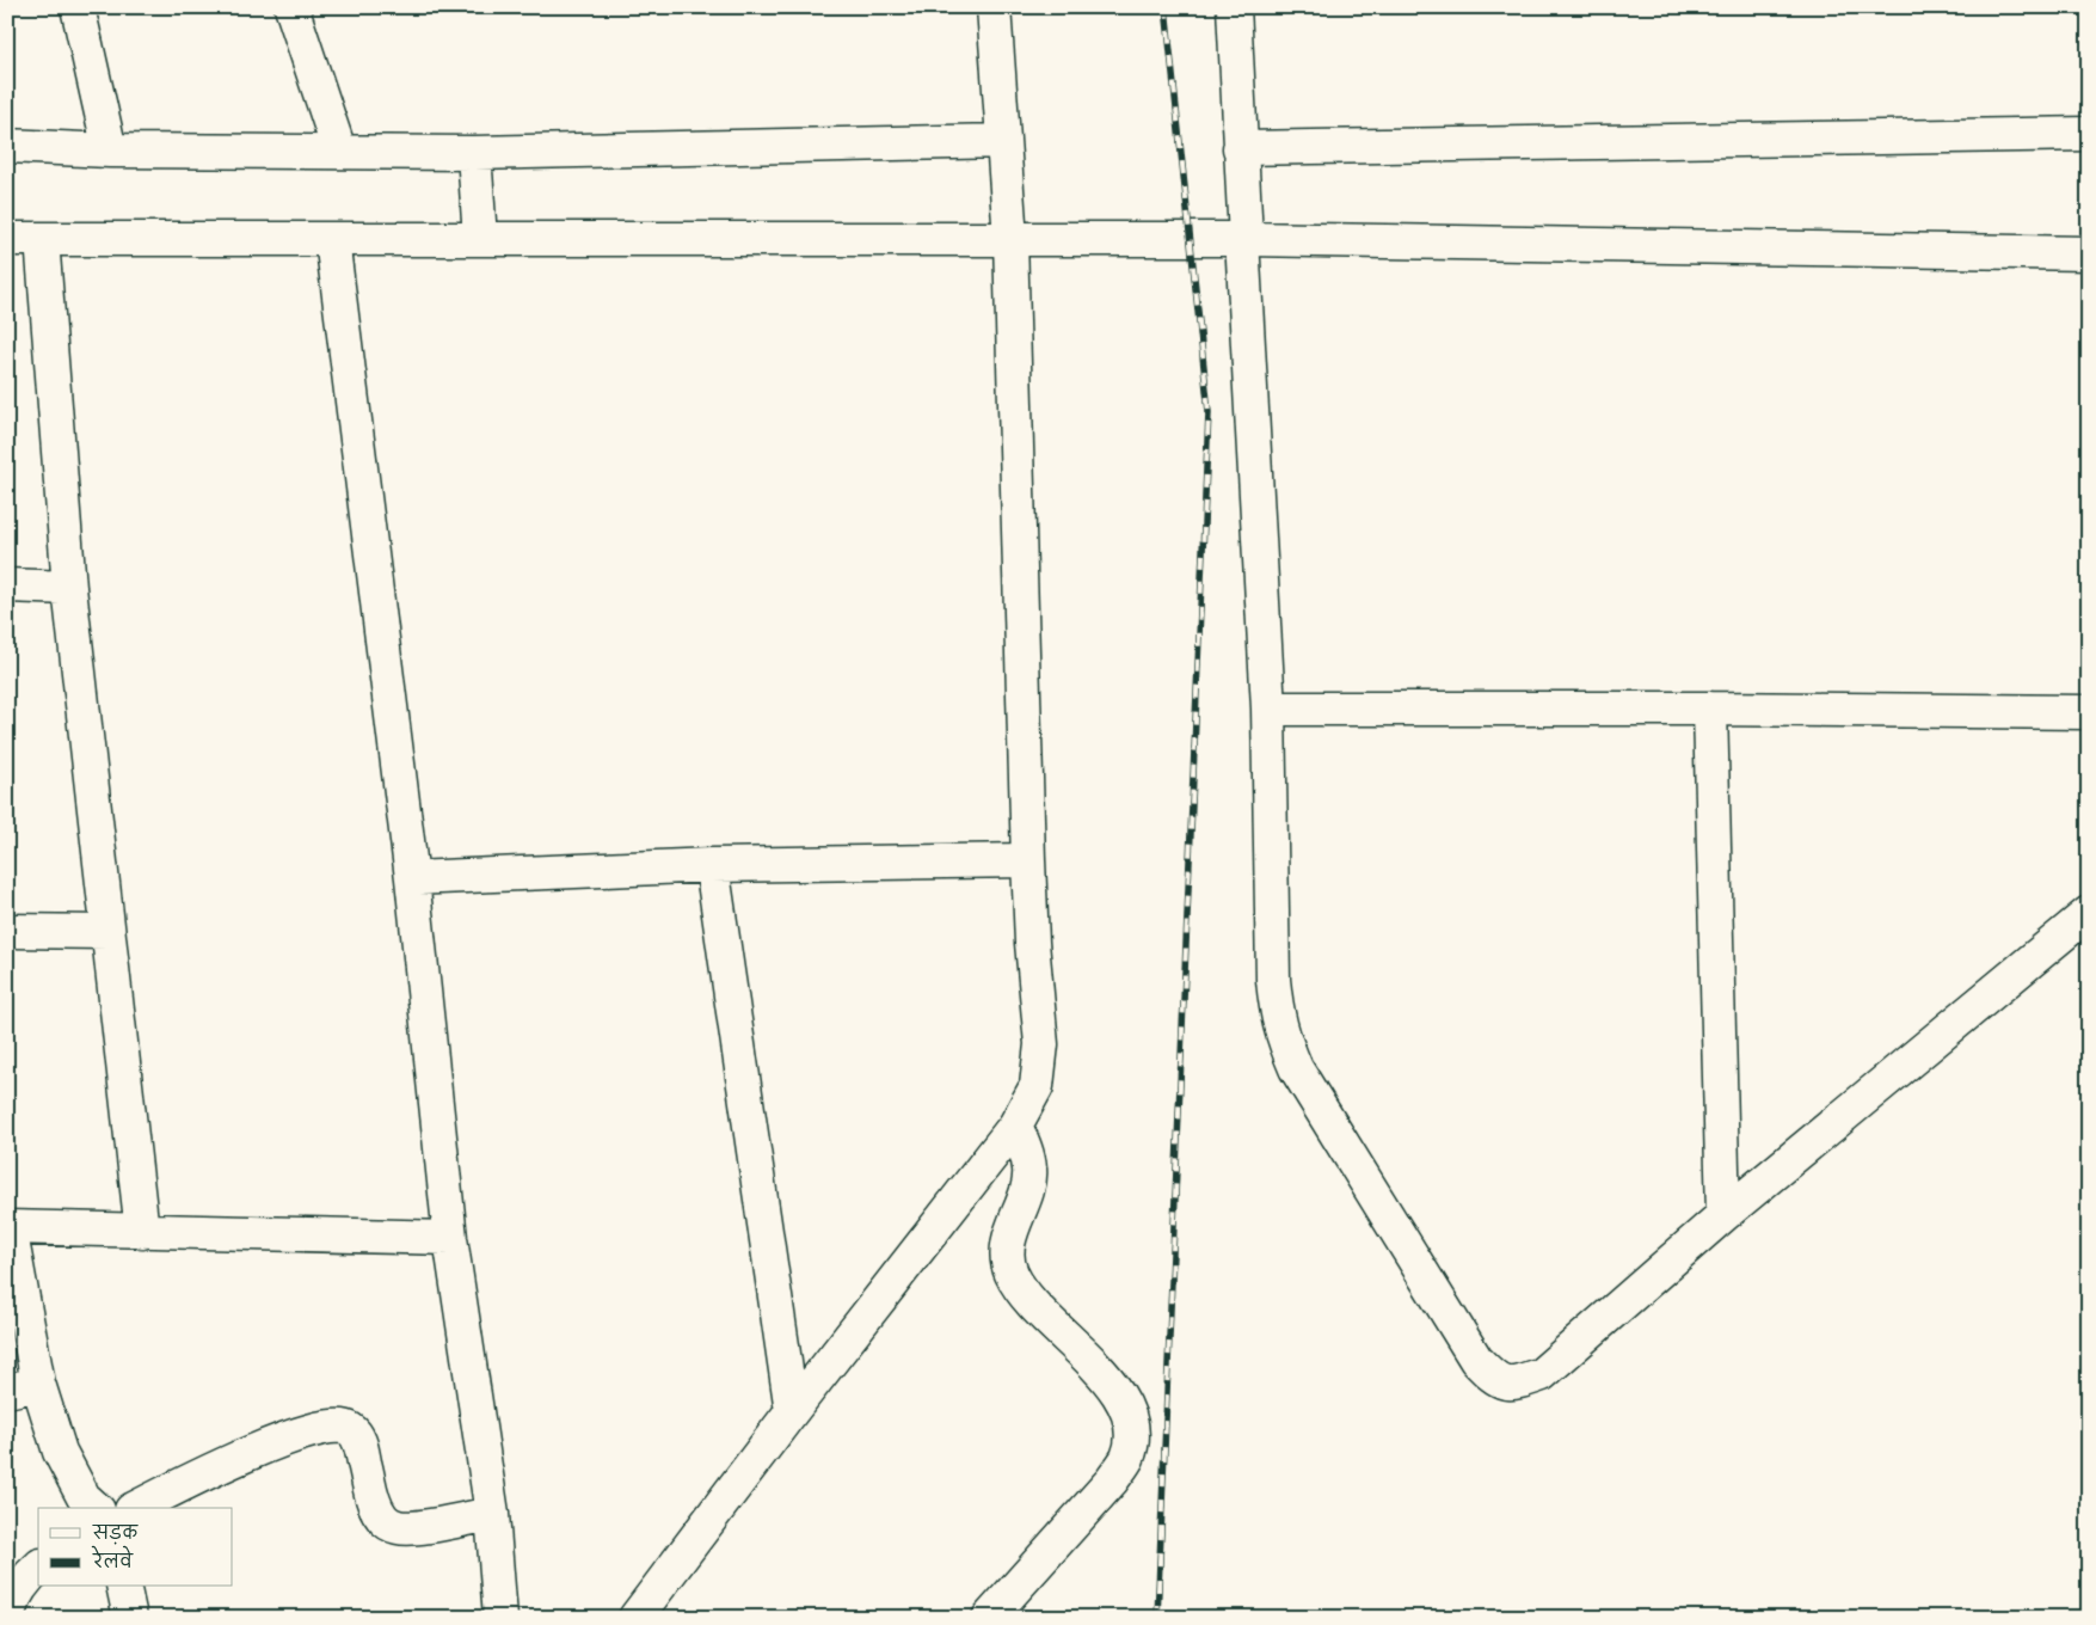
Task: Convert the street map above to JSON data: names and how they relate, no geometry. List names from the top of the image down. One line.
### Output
{"legend":["सड़क","रेलवे"]}
